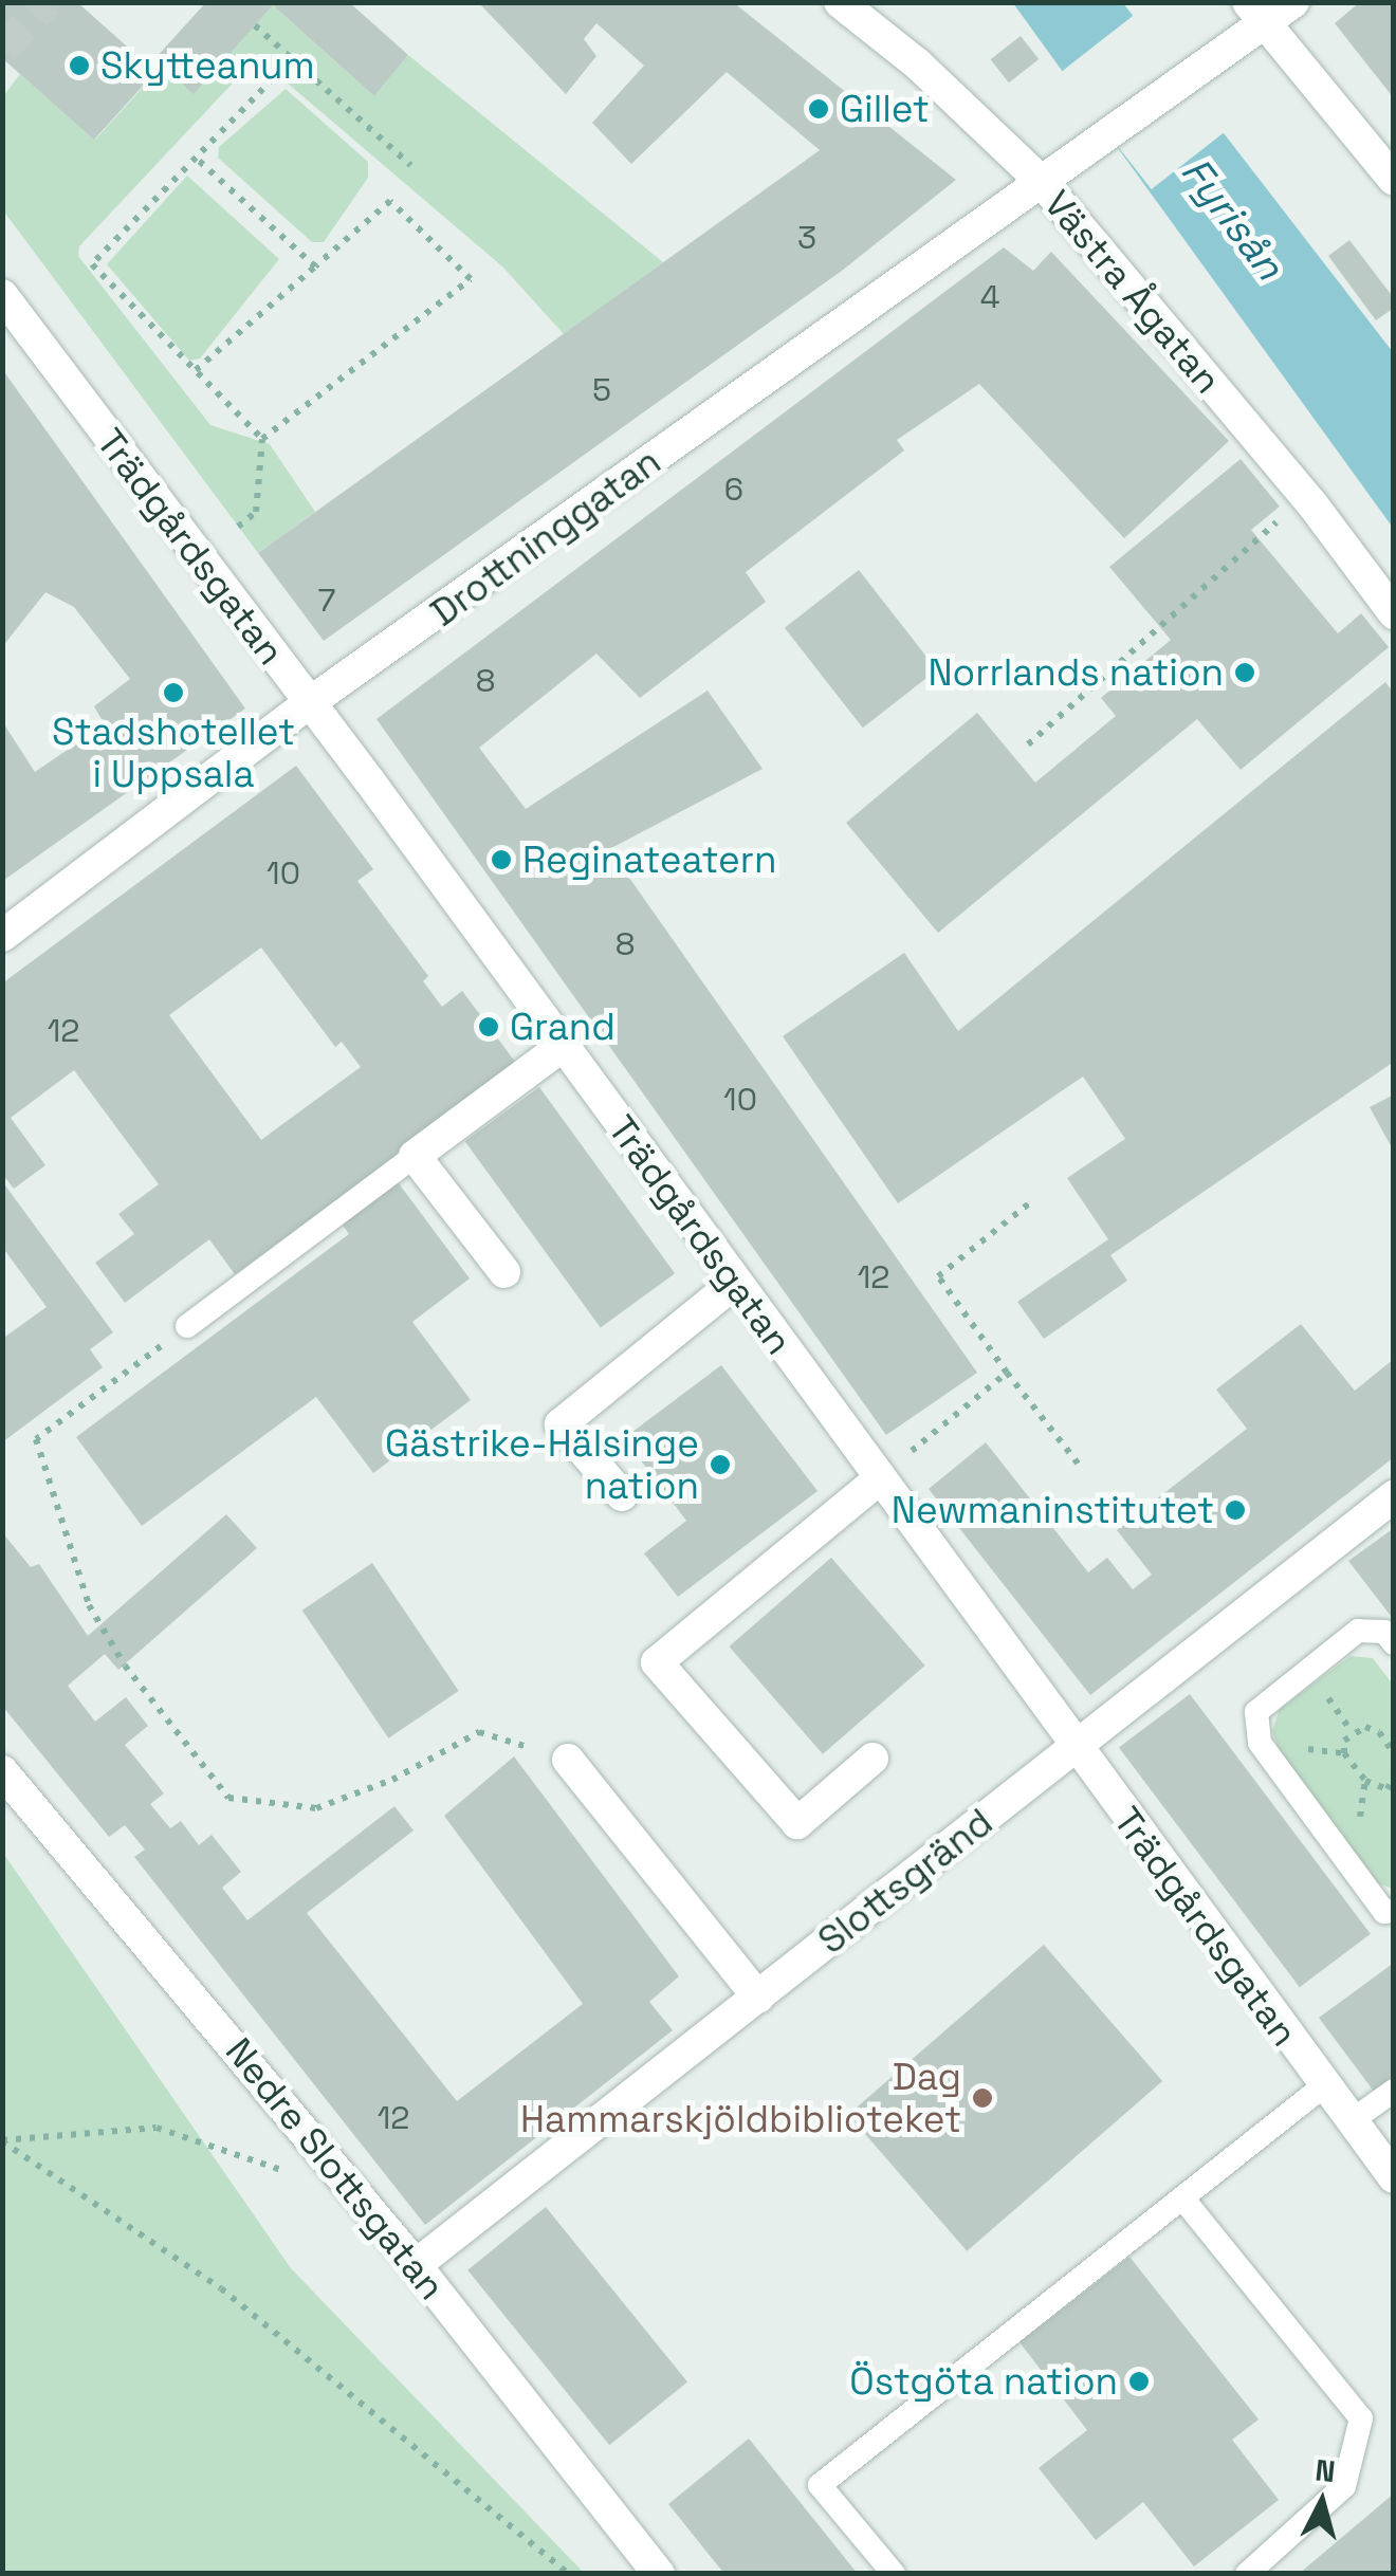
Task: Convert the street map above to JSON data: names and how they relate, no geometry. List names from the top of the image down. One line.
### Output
{"streets":{"street":["Västra Ågatan","Drottninggatan","Trädgårdsgatan","Slottsgränd","Nedre Slottsgatan"]},"crossings":[["Västra Ågatan","Drottninggatan"],["Drottninggatan","Trädgårdsgatan"],["Trädgårdsgatan","Slottsgränd"],["Slottsgränd","Nedre Slottsgatan"]],"water":["Fyrisån"],"places":["Skytteanum","Gillet","Norrlands nation","Stadshotellet i Uppsala","Reginateatern","Grand","Gästrike-Hälsinge nation","Newmaninstitutet","Dag Hammarskjöldbiblioteket","Östgöta nation"],"house_numbers":["3","4","5","6","7","8","10","8","12","10","12","12"],"north":"top"}
